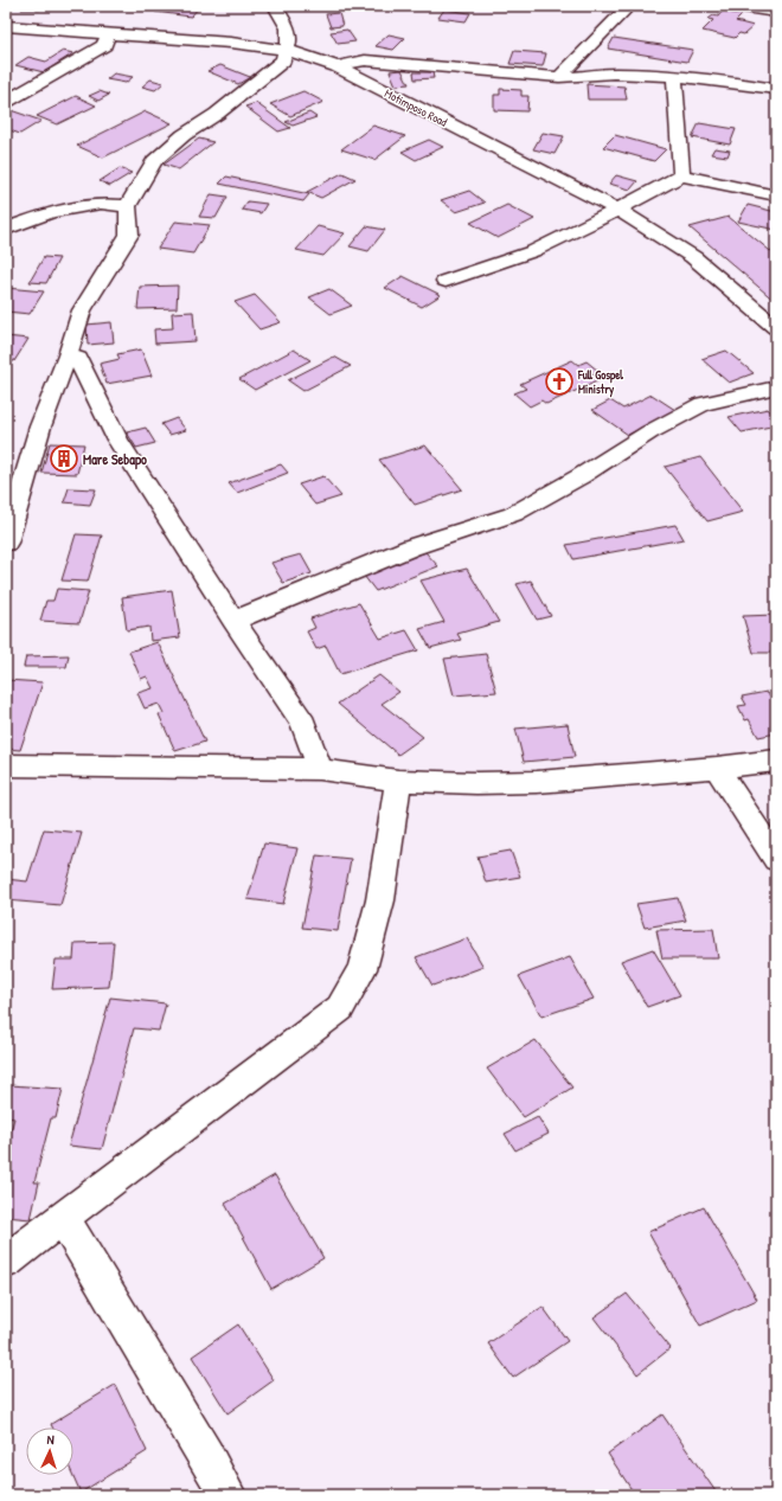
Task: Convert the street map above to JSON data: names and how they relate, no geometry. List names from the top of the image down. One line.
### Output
{"streets":{"street":["Motimposo Road"]},"places":{"church":["Full Gospel Ministry"],"building":["Mare Sebapo"]},"north":"top"}
